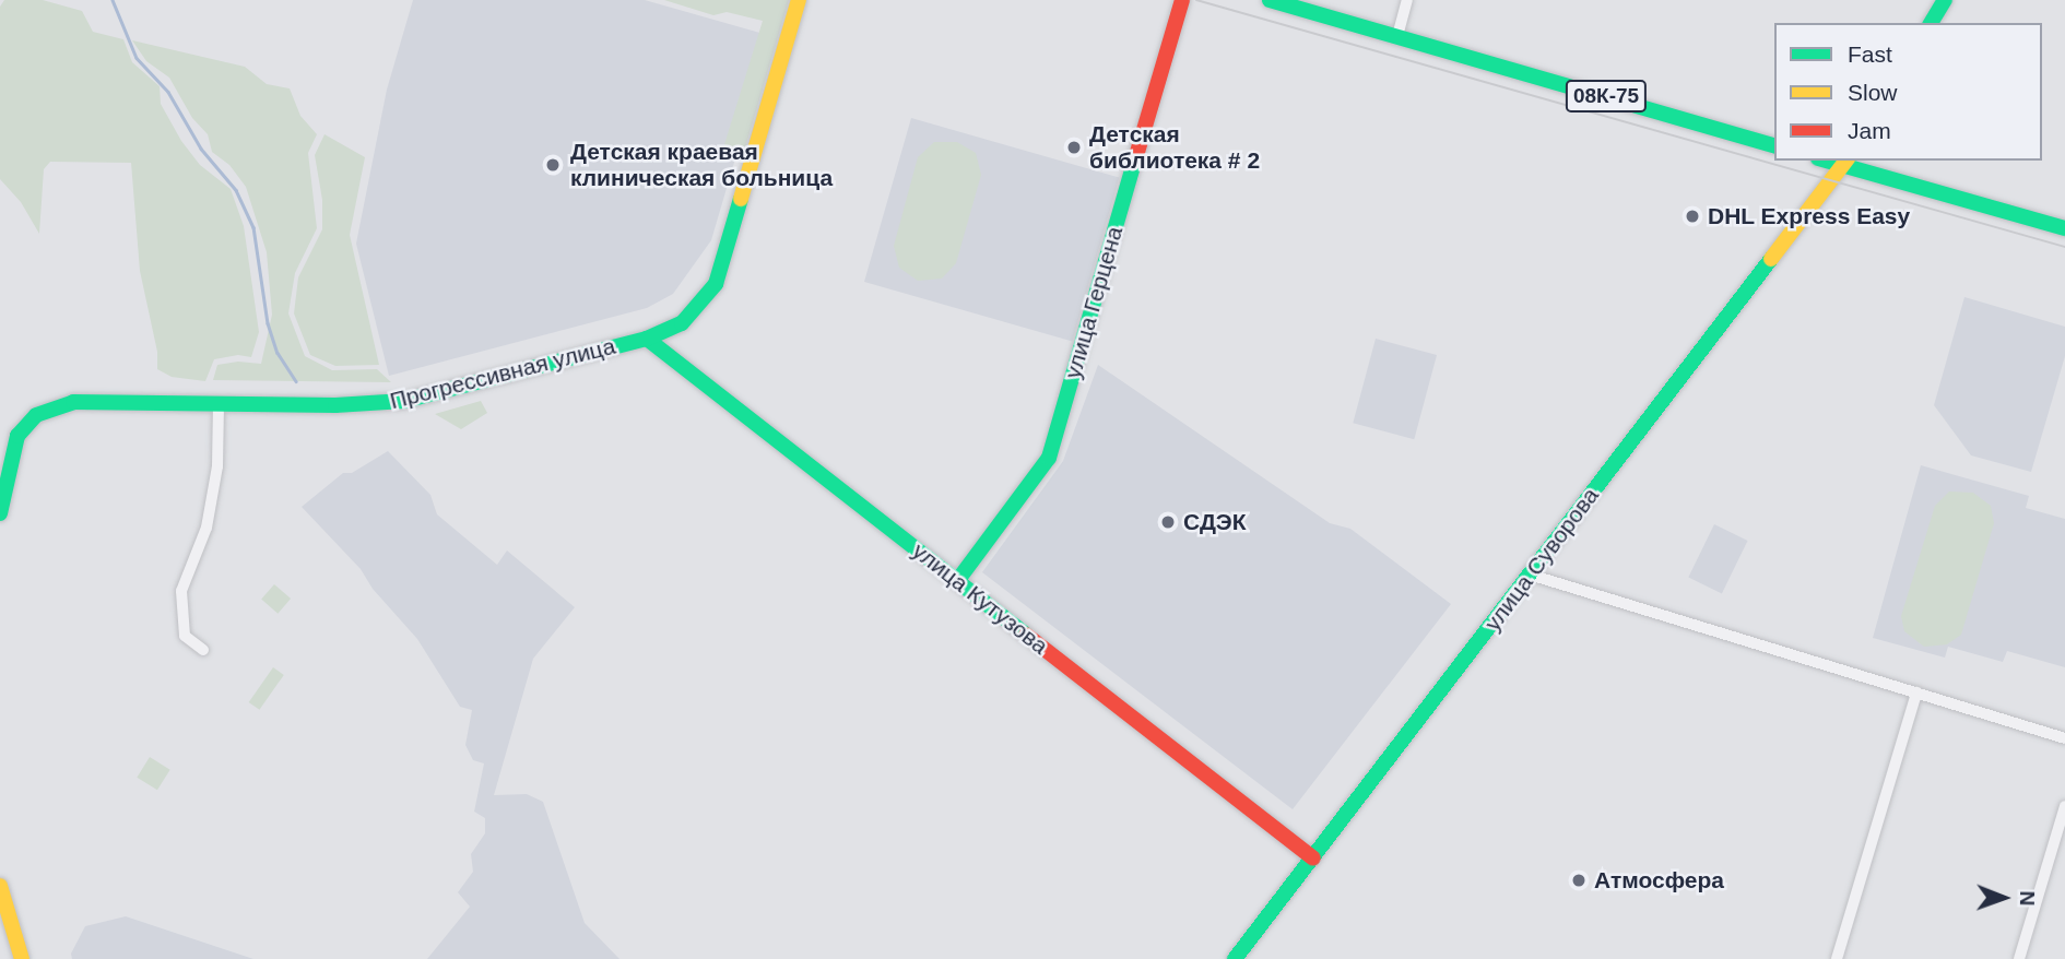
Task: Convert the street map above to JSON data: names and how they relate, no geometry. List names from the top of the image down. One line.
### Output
{"streets":{"street":["08К-75","улица Герцена","Прогрессивная улица","улица Суворова","улица Кутузова"]},"crossings":[["улица Герцена","улица Кутузова"],["Прогрессивная улица","улица Кутузова"],["улица Суворова","улица Кутузова"]],"places":["Детская библиотека # 2","Детская краевая клиническая больница","DHL Express Easy","СДЭК","Атмосфера"],"legend":["Fast","Slow","Jam"],"north":"right"}
